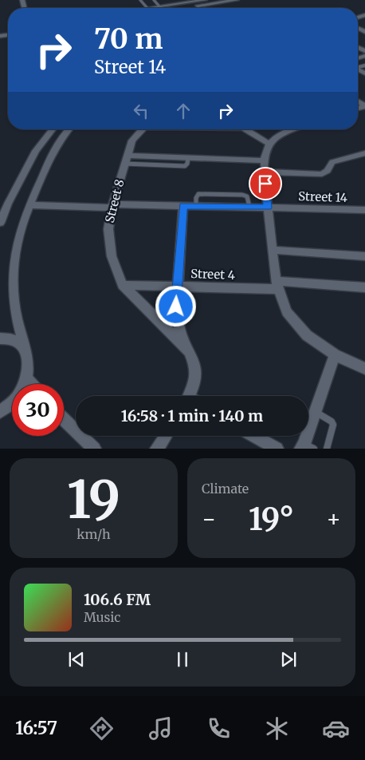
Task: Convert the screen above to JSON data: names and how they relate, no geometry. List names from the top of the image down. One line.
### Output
{"streets":{"street":["Street 14","Street 8","Street 4"]},"crossings":[["Street 14","Street 8"],["Street 8","Street 4"]],"page":{"turn":["70 m","Street 14"],"limit":"30","trip":"16:58 · 1 min · 140 m","tile":[["19","km/h"],"Climate"],"heat":["−","19°","+"],"song":["106.6 FM","Music"],"tabs":"16:57"}}
